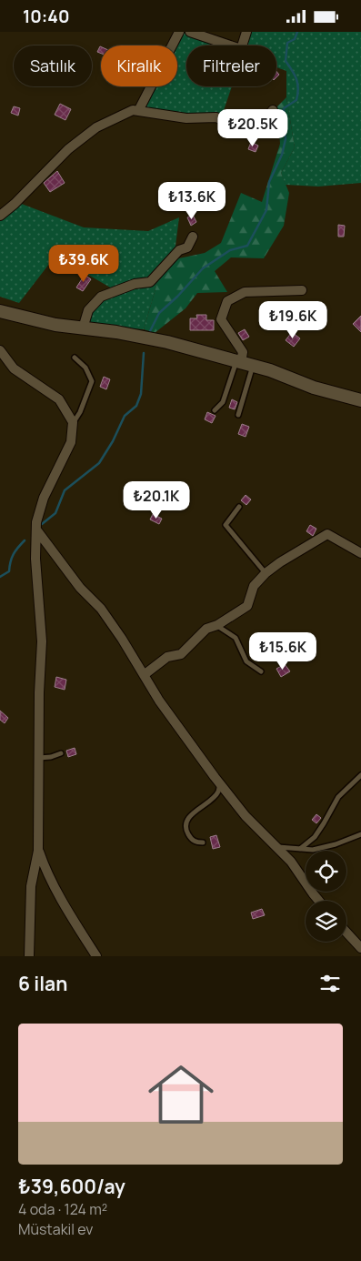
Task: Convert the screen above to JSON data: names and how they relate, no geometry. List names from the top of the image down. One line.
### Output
{"page":{"status":"10:40","chip":["Satılık","Kiralık","Filtreler"],"price":["₺20.5K","₺13.6K","₺39.6K","₺19.6K","₺20.1K","₺15.6K"],"heading":"6 ilan","list":[{"name":"₺39,600/ay","note":"4 oda · 124 m² · Müstakil ev"}]}}
